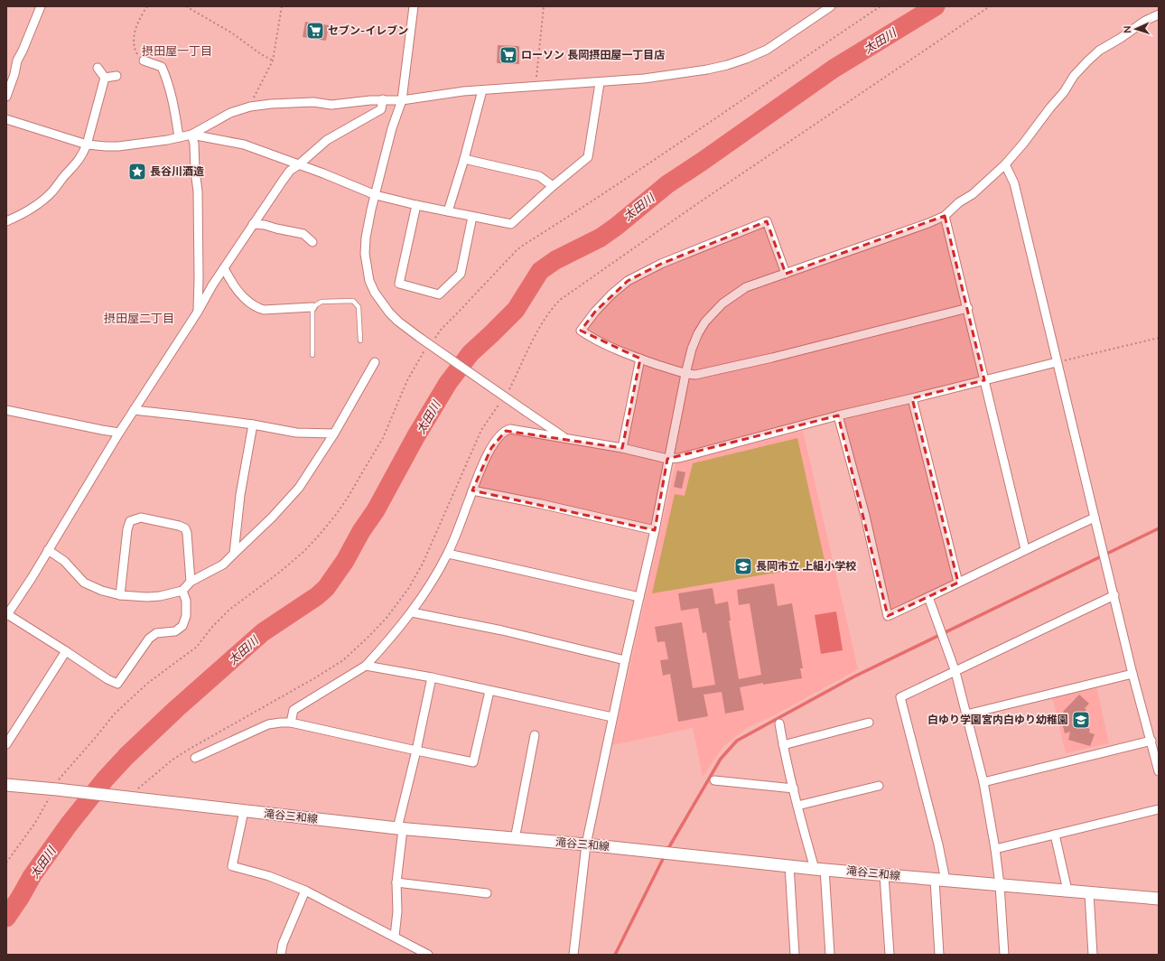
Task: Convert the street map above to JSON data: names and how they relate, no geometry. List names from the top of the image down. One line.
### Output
{"streets":{"main road":["滝谷三和線"]},"districts":["摂田屋一丁目","摂田屋二丁目"],"water":["太田川"],"places":{"supermarket":["セブン-イレブン","ローソン 長岡摂田屋一丁目店"],"place":["長谷川酒造"],"school or university":["長岡市立 上組小学校","白ゆり学園宮内白ゆり幼稚園"]},"north":"left"}
